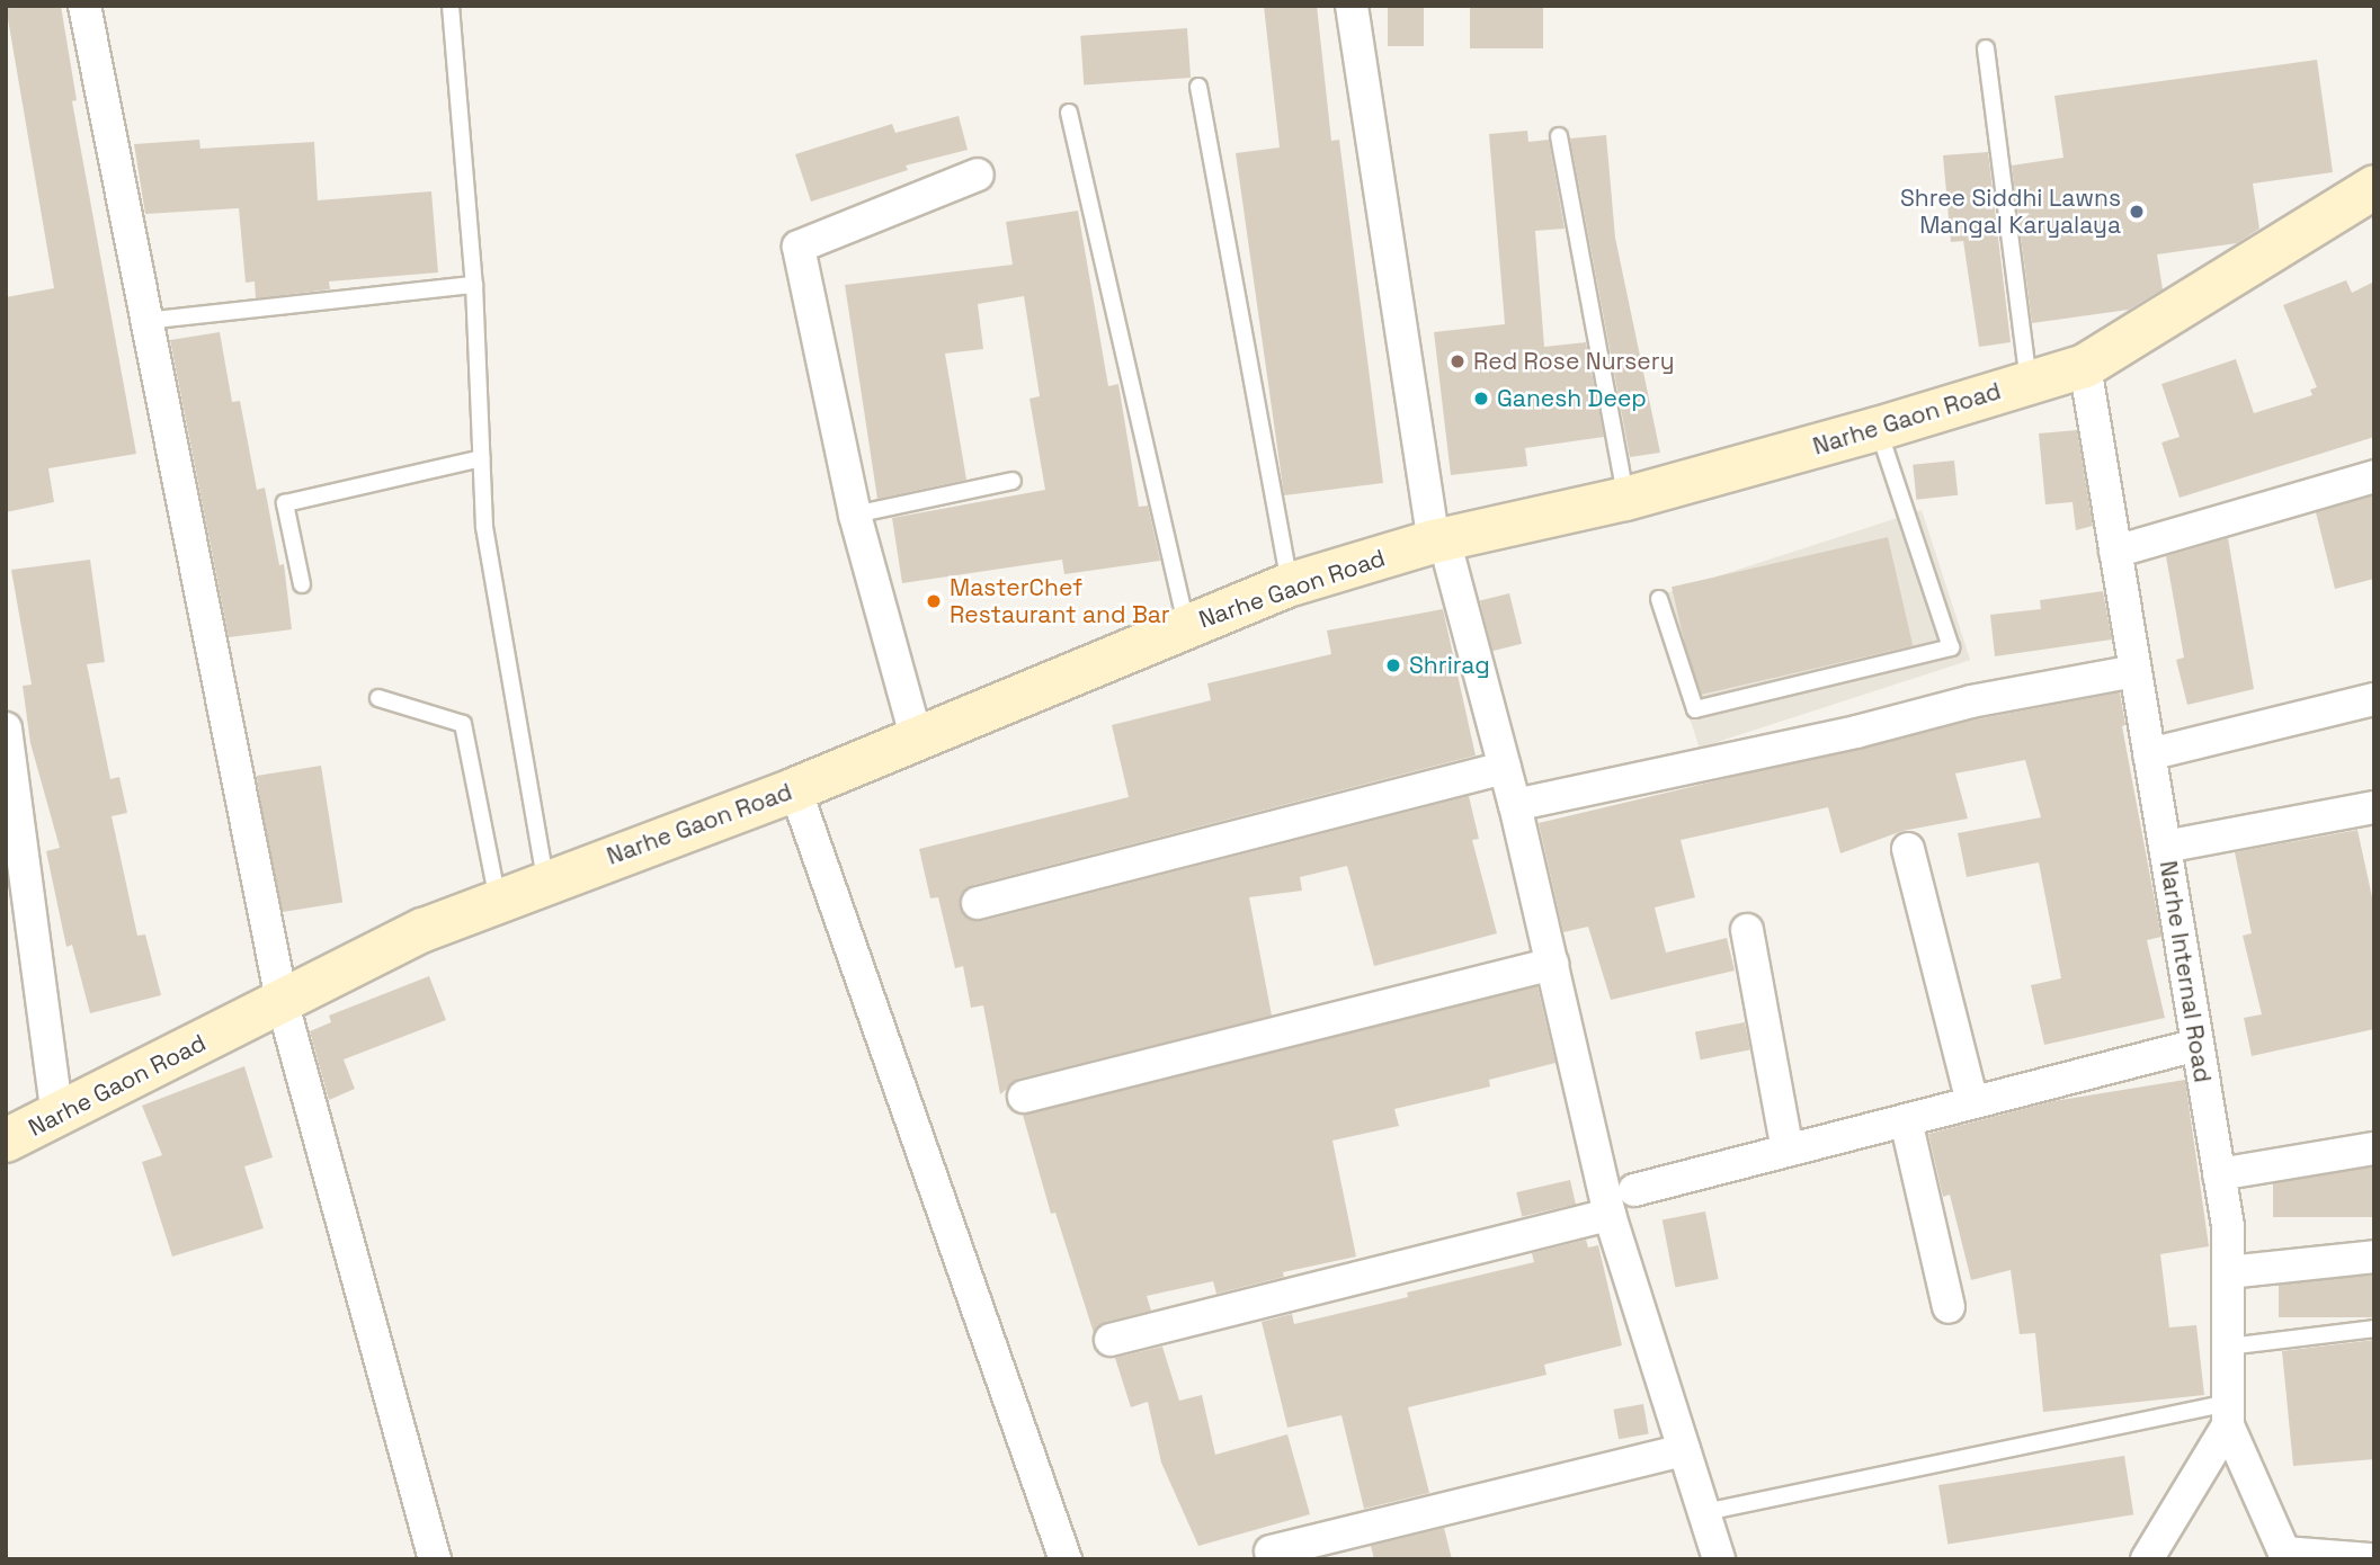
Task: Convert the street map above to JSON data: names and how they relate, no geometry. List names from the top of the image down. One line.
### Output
{"streets":{"street":["Narhe Gaon Road","Narhe Internal Road"]},"crossings":[["Narhe Gaon Road","Narhe Internal Road"]],"places":["Shree Siddhi Lawns Mangal Karyalaya","Red Rose Nursery","Ganesh Deep","MasterChef Restaurant and Bar","Shrirag"]}
